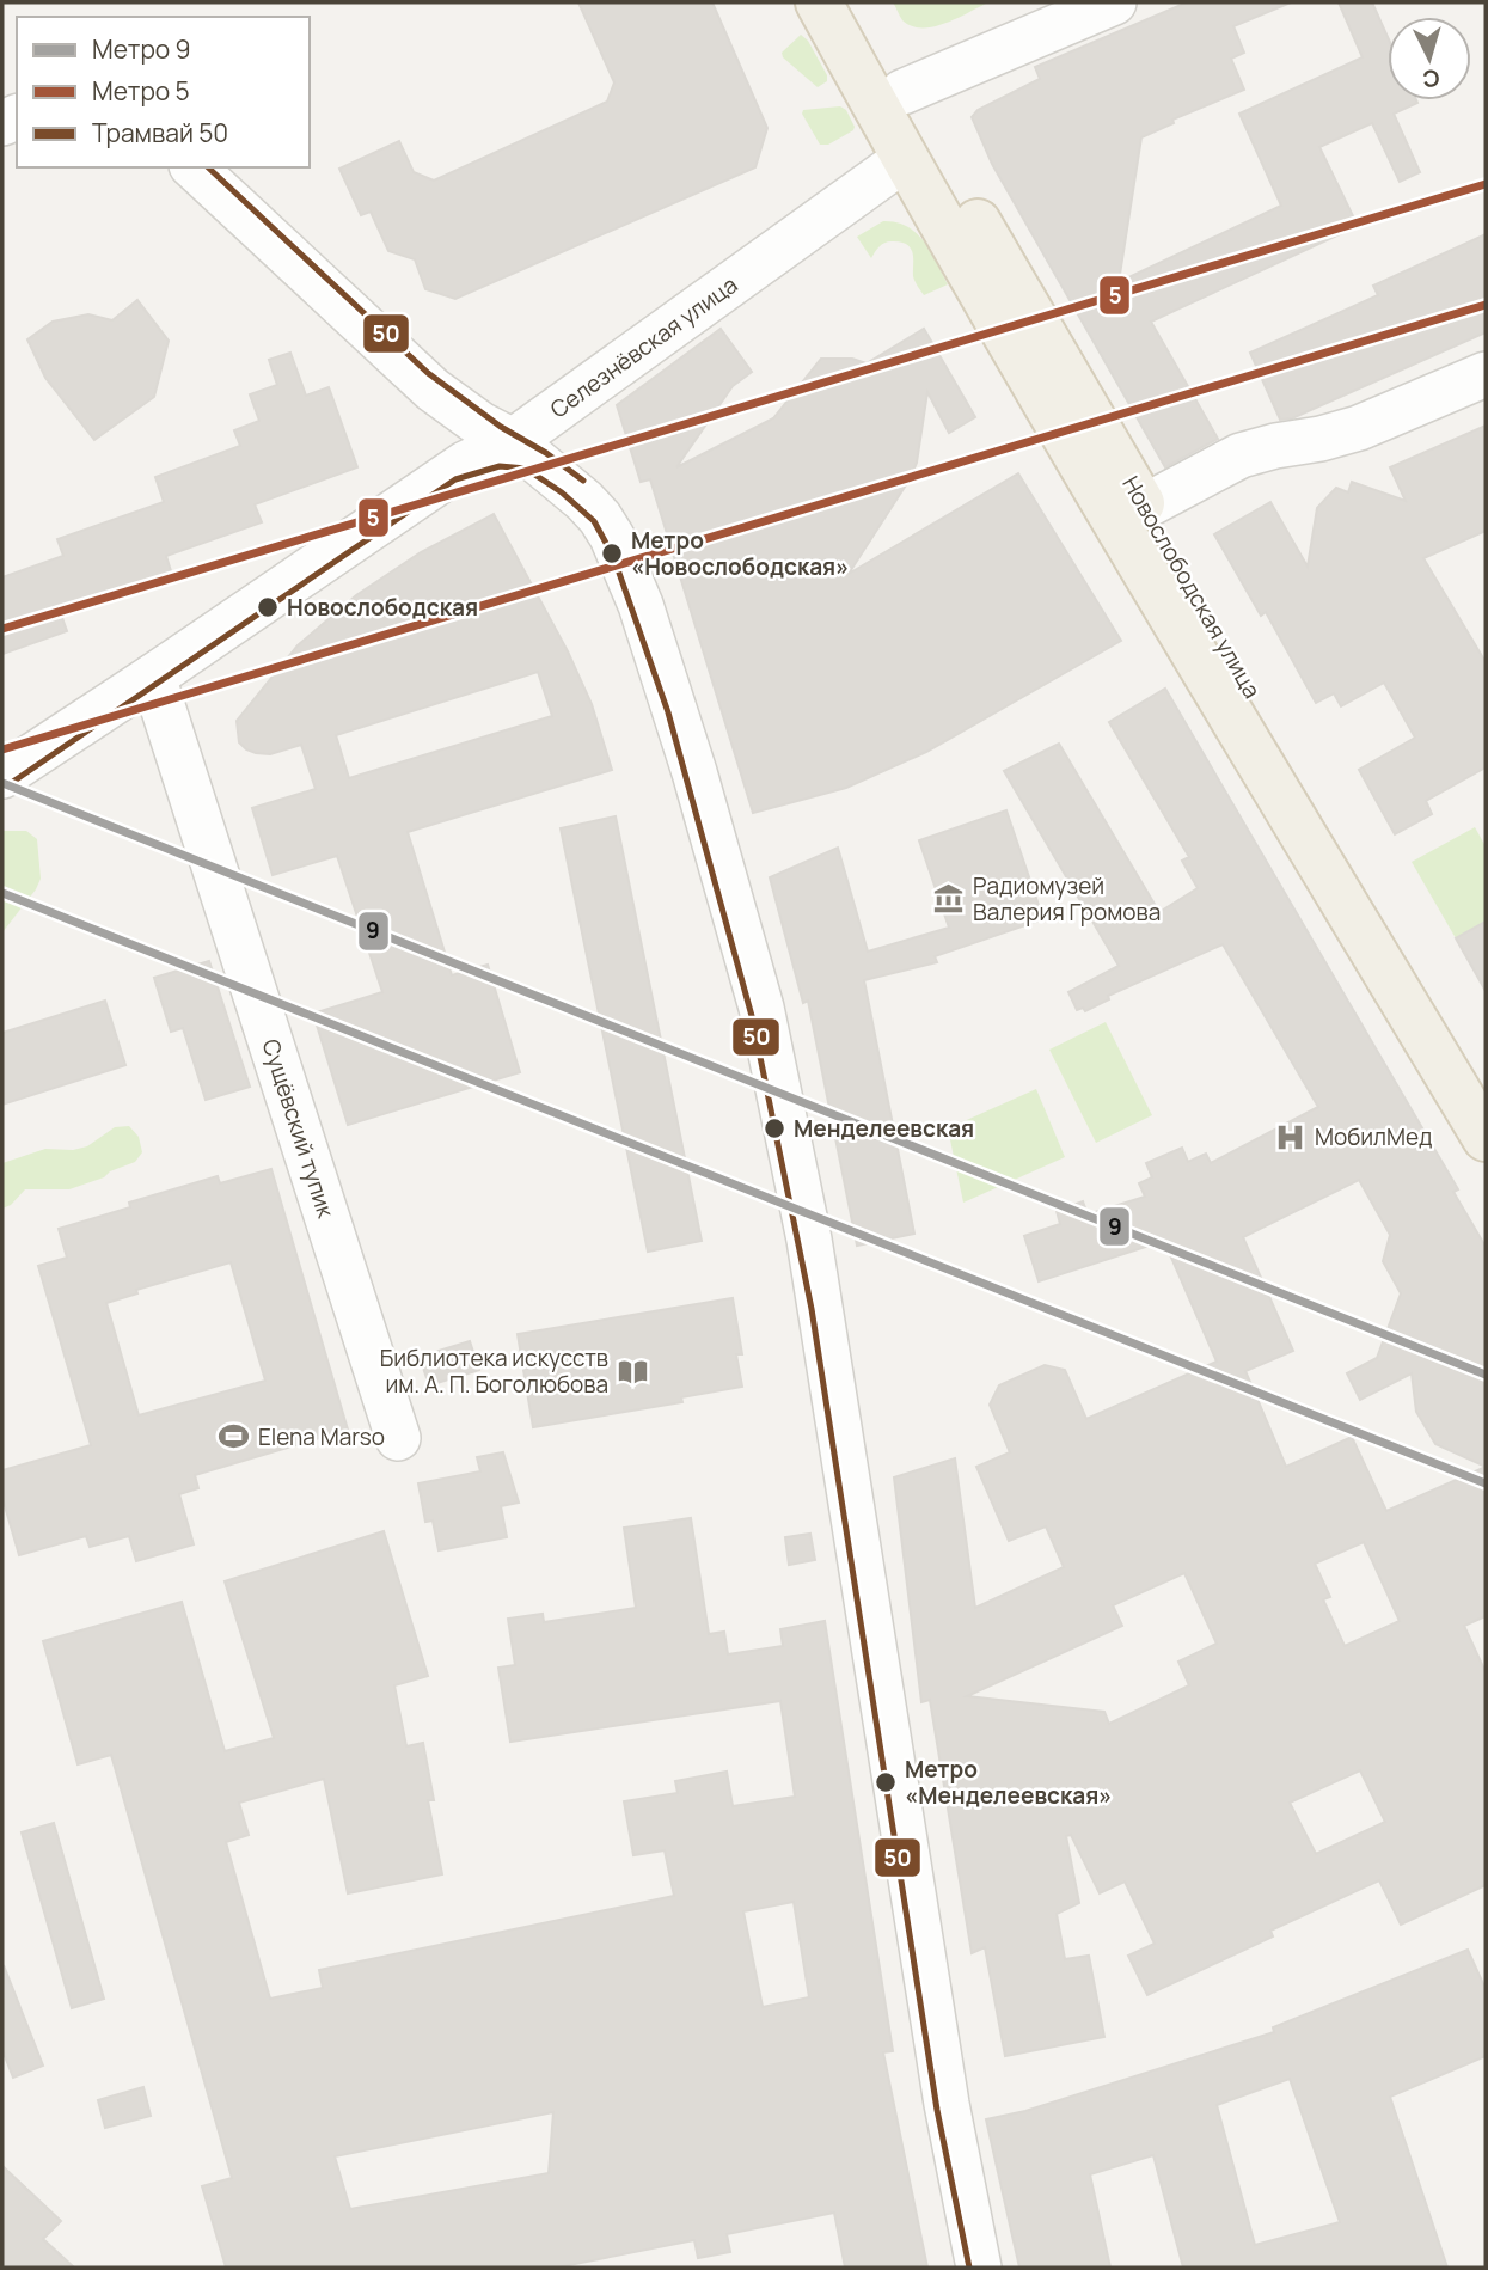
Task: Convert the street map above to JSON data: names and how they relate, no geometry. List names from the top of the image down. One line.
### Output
{"streets":{"main road":["Новослободская улица"],"street":["Селезнёвская улица","Сущёвский тупик"]},"crossings":[["Селезнёвская улица","Новослободская улица"],["Селезнёвская улица","Сущёвский тупик"]],"places":{"other":["Метро «Новослободская»","Новослободская","Менделеевская","Метро «Менделеевская»"],"museum":["Радиомузей Валерия Громова"],"hospital":["МобилМед"],"library":["Библиотека искусств им. А. П. Боголюбова"],"sports":["Elena Marso"]},"lines":["tram line 50","metro line 5","metro line 9"],"legend":["Метро 9","Метро 5","Трамвай 50"],"north":"bottom"}
